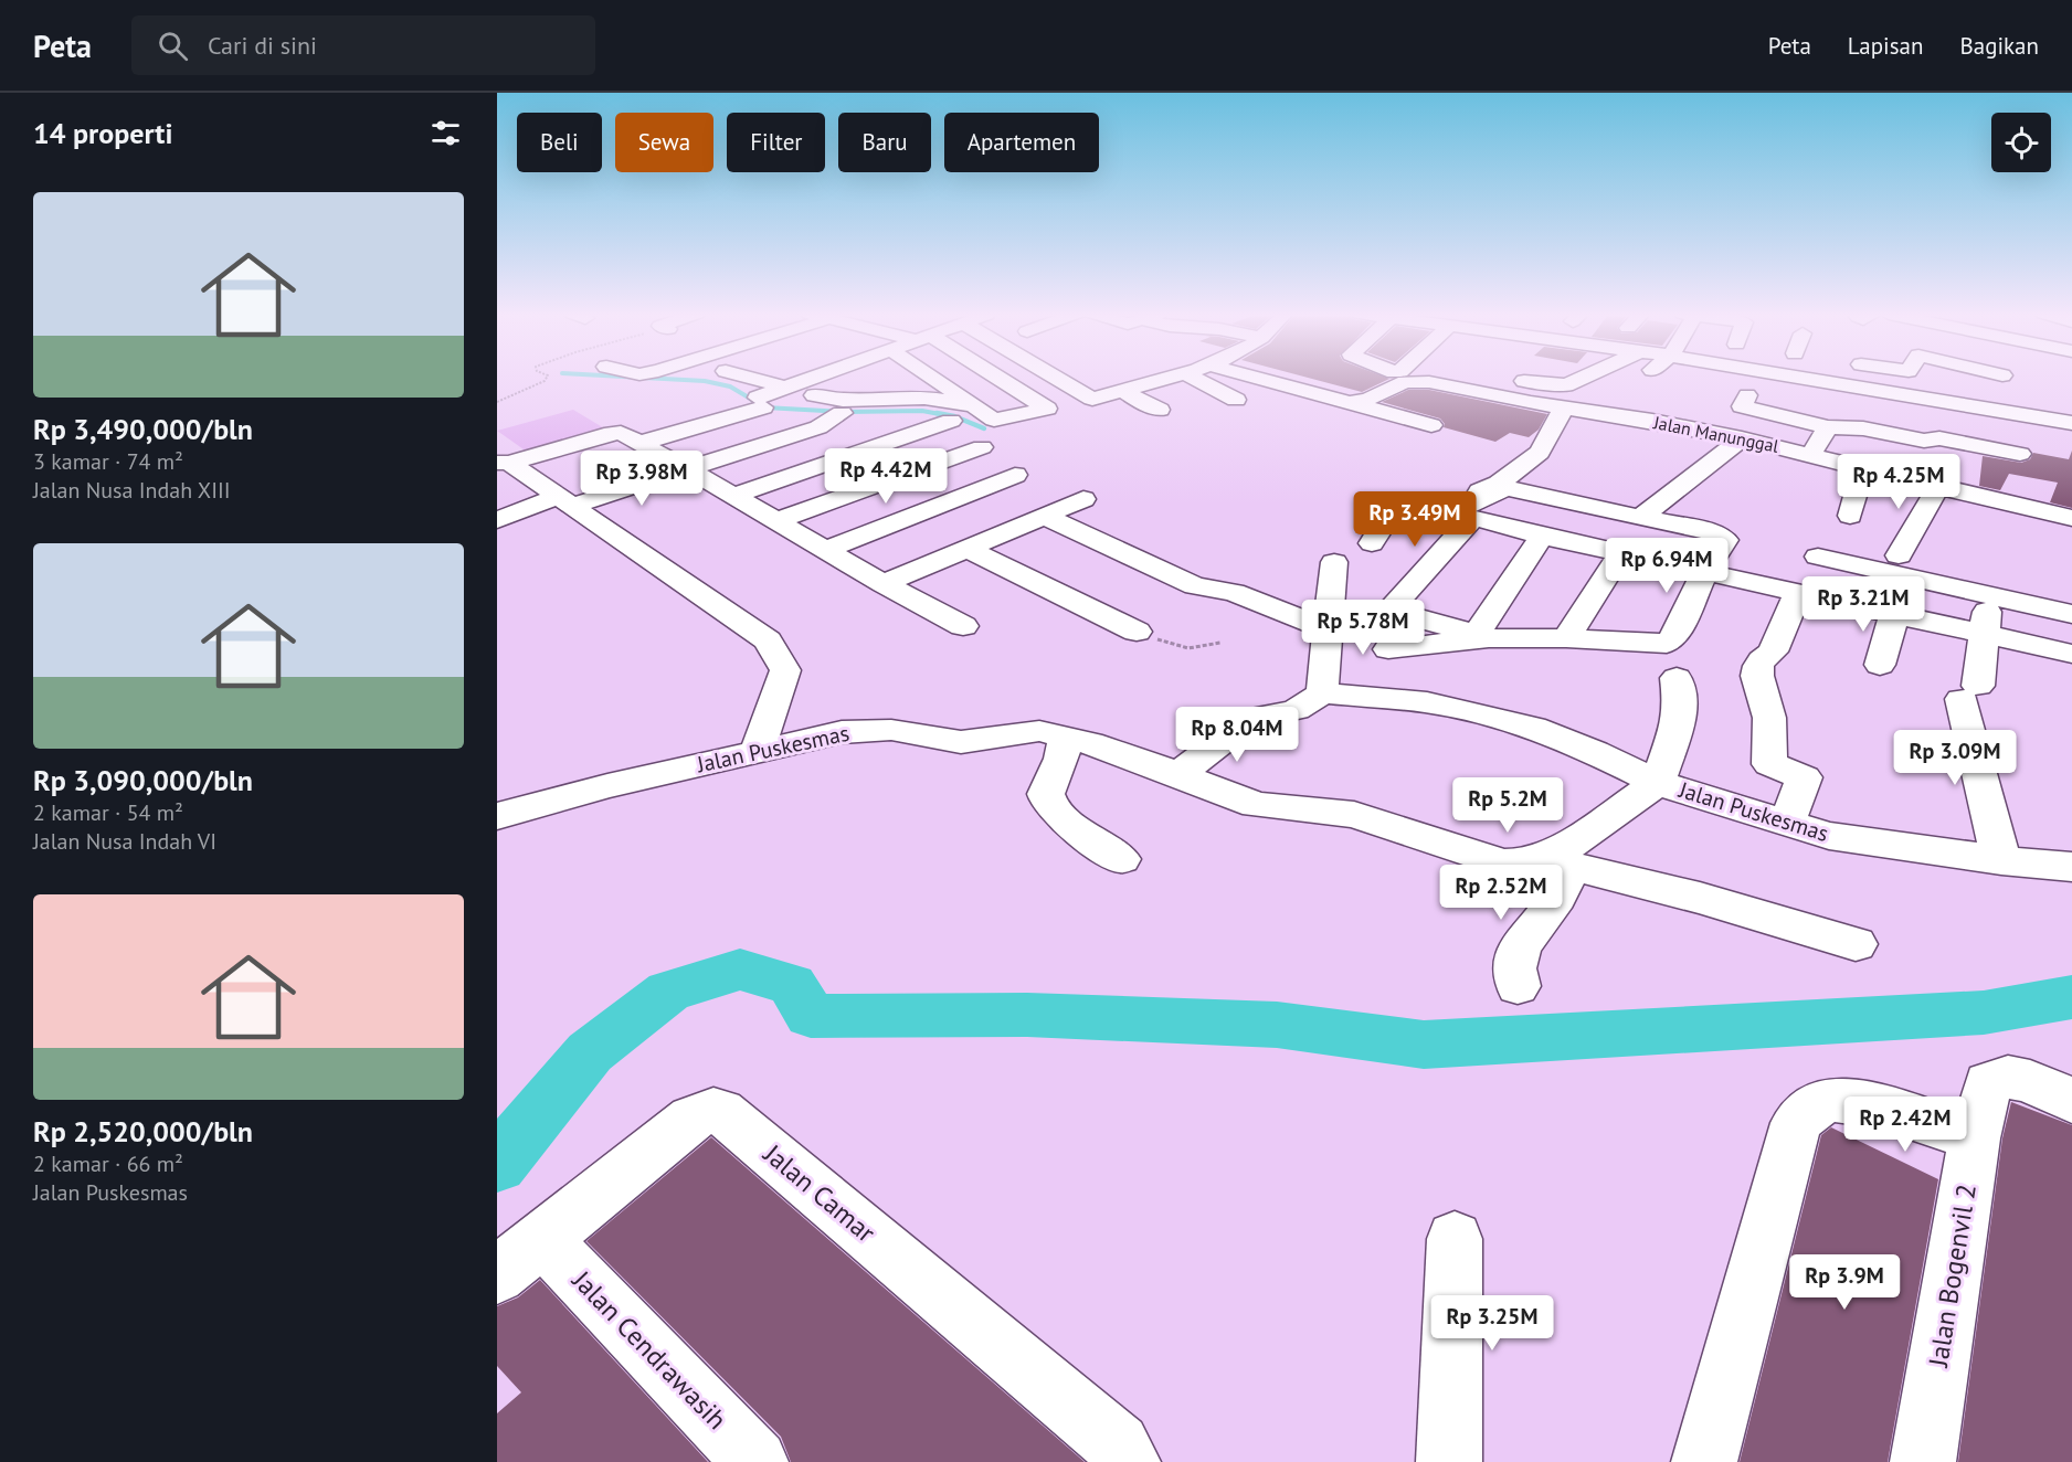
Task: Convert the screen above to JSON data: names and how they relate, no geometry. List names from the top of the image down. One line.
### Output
{"streets":{"street":["Jalan Manunggal","Jalan Puskesmas","Jalan Camar","Jalan Bogenvil 2","Jalan Cendrawasih"]},"crossings":[["Jalan Camar","Jalan Cendrawasih"]],"page":{"header":"Peta","search":"Cari di sini","nav":["Peta","Lapisan","Bagikan"],"heading":"14 properti","chip":["Beli","Sewa","Filter","Baru","Apartemen"],"list":[{"name":"Rp 3,490,000/bln","note":"3 kamar · 74 m² · Jalan Nusa Indah XIII"},{"name":"Rp 3,090,000/bln","note":"2 kamar · 54 m² · Jalan Nusa Indah VI"},{"name":"Rp 2,520,000/bln","note":"2 kamar · 66 m² · Jalan Puskesmas"}],"price":["Rp 4.42M","Rp 3.98M","Rp 4.25M","Rp 3.49M","Rp 6.94M","Rp 3.21M","Rp 5.78M","Rp 8.04M","Rp 3.09M","Rp 5.2M","Rp 2.52M","Rp 2.42M","Rp 3.9M","Rp 3.25M"]}}
